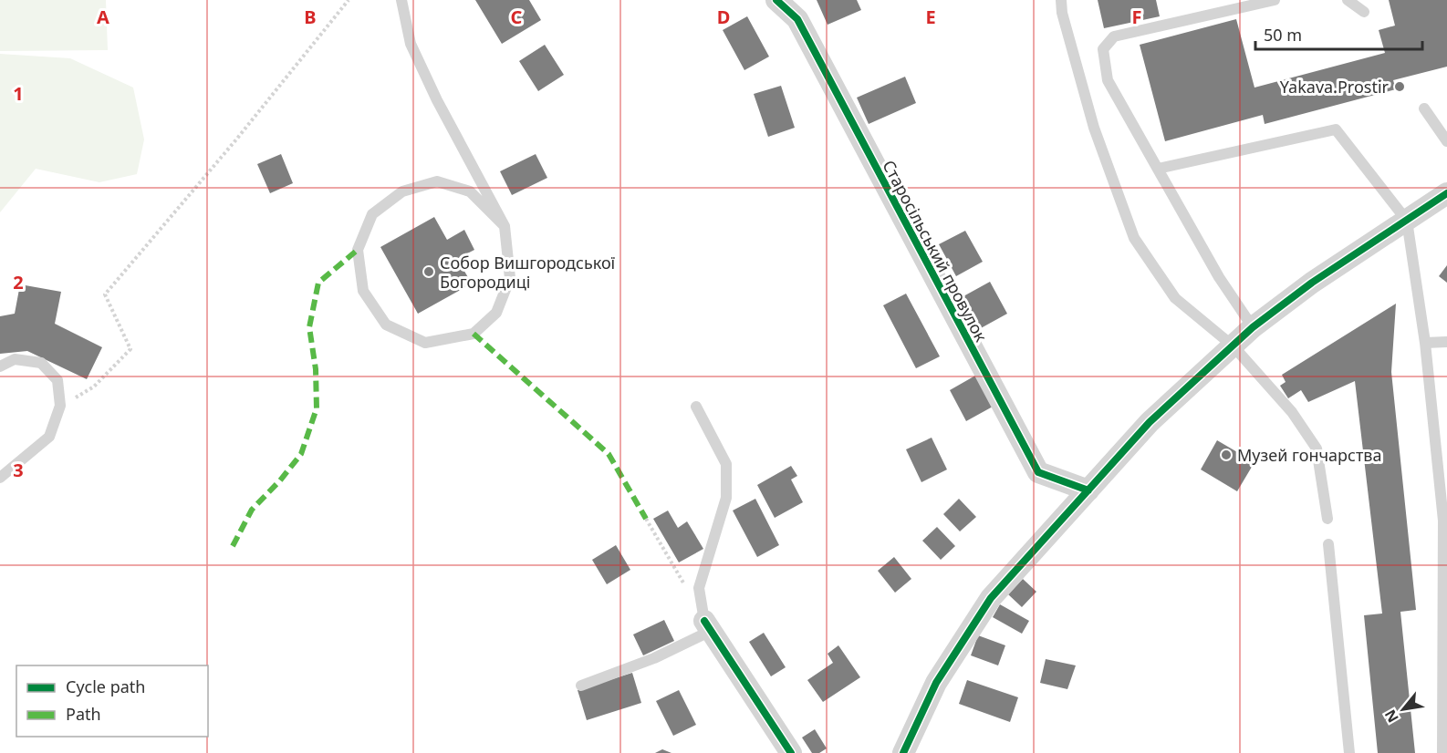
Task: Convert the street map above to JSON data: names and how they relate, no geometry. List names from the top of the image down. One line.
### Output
{"streets":{"street":["Старосільський провулок"]},"places":["Yakava.Prostir","Собор Вишгородської Богородиці","Музей гончарства"],"legend":["Cycle path","Path"],"scale_bar":"50 m","north":"bottom left","grid":{"columns":["A","B","C","D","E","F"],"rows":["1","2","3"]}}
